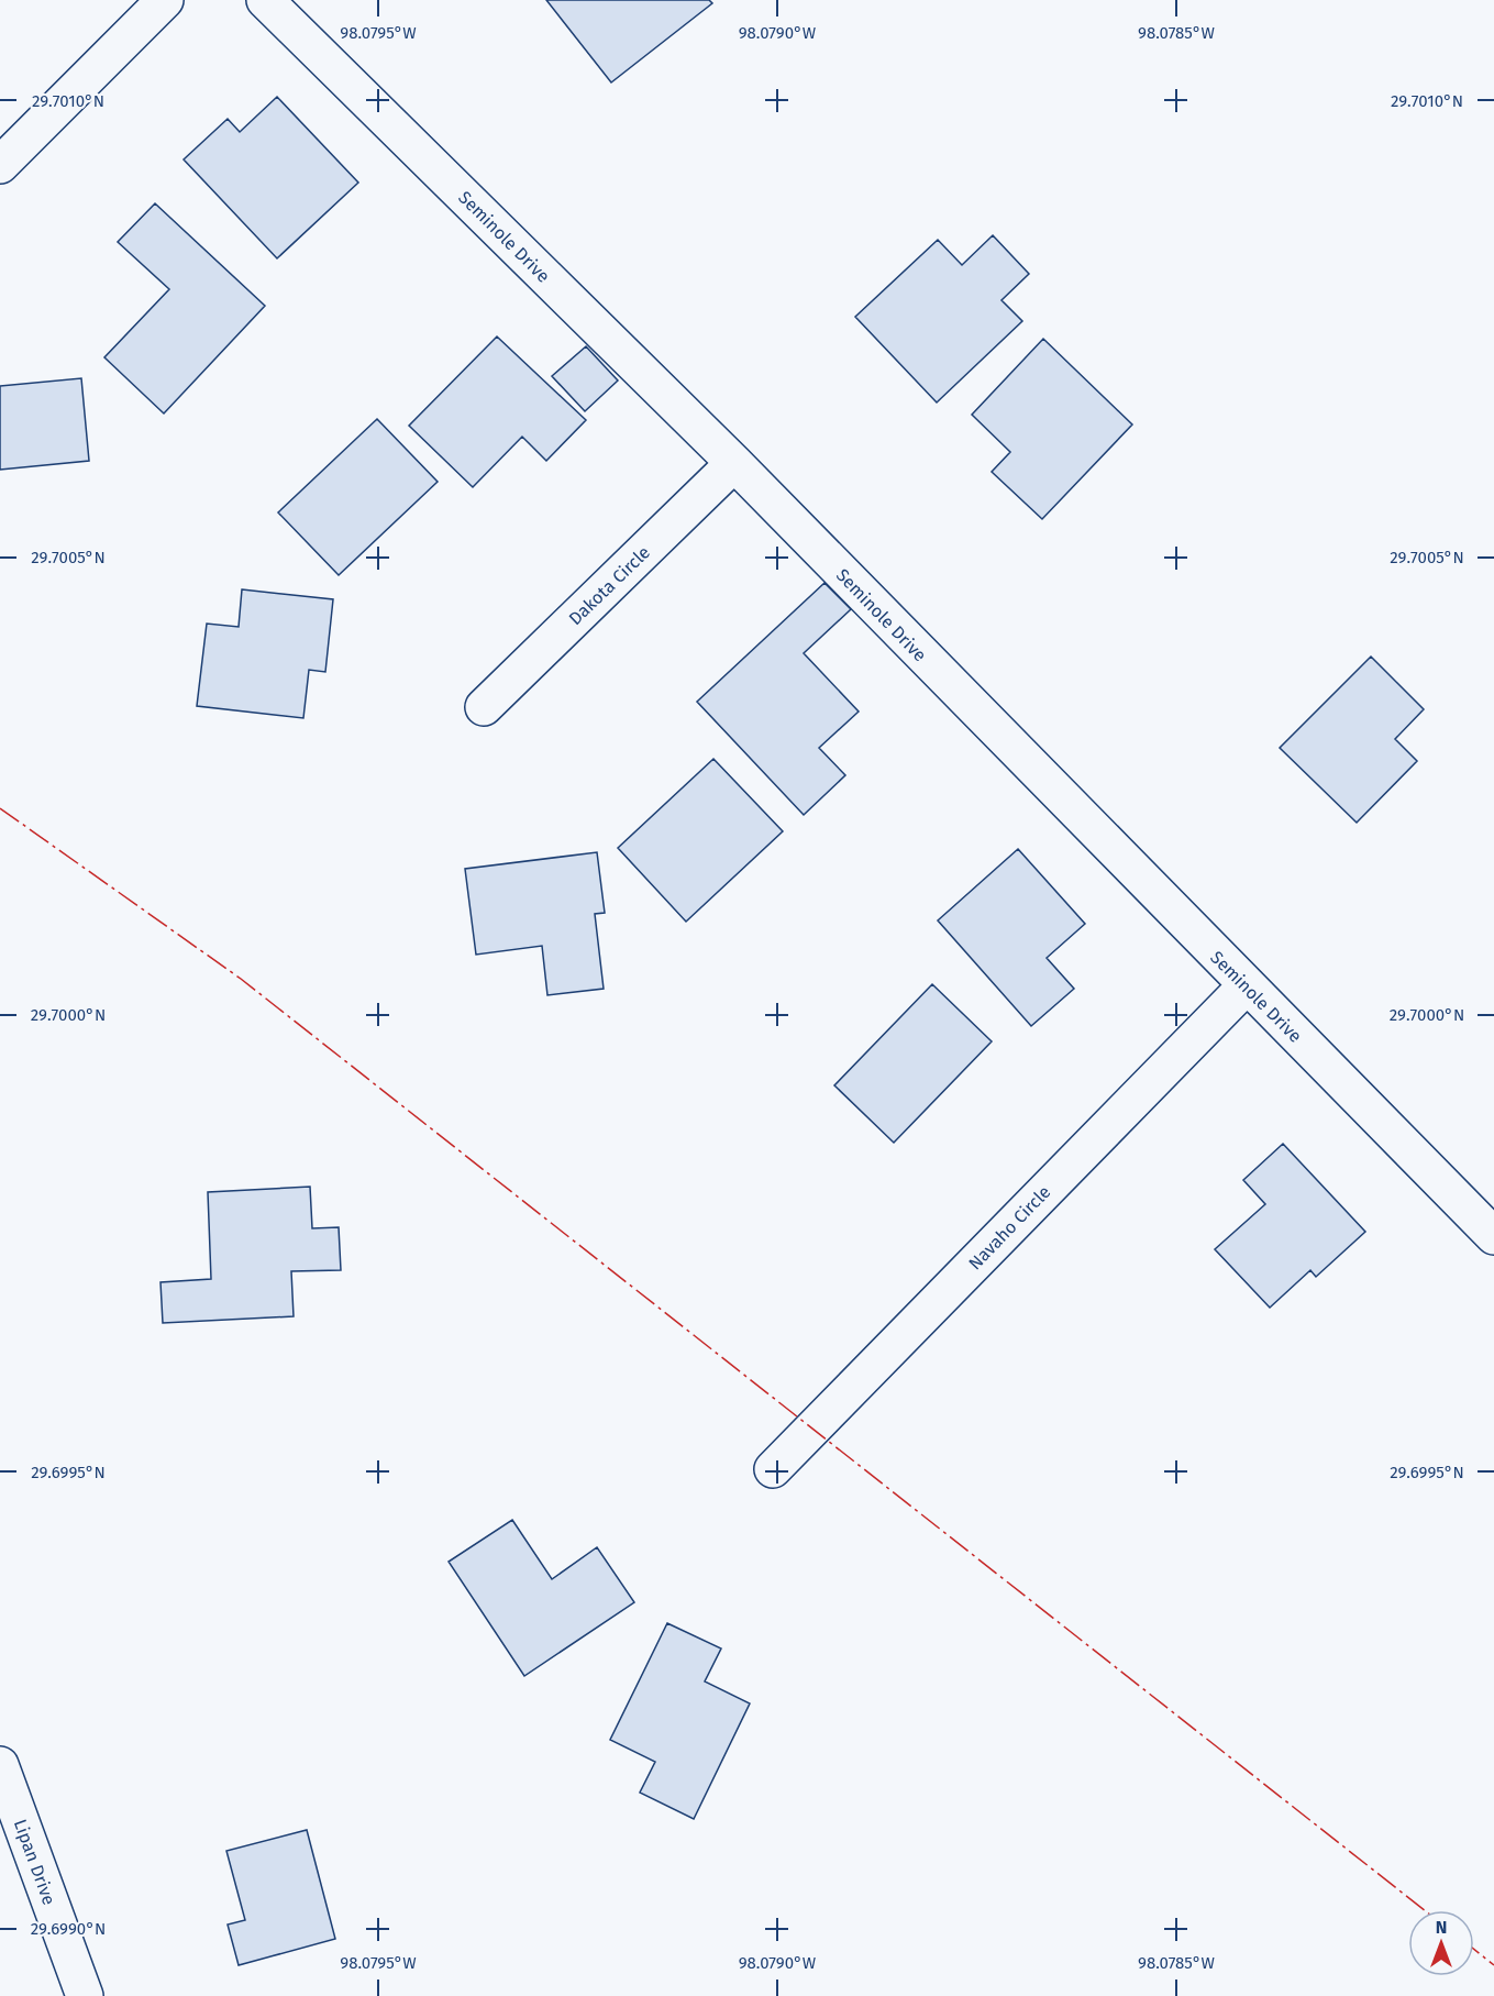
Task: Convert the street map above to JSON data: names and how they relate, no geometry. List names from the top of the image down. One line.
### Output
{"streets":{"street":["Seminole Drive","Dakota Circle","Navaho Circle","Lipan Drive"]},"crossings":[["Seminole Drive","Dakota Circle"],["Seminole Drive","Navaho Circle"]],"north":"top","coordinates":["98.0795°W","98.0790°W","98.0785°W","29.7010°N","29.7005°N","29.7000°N","29.6995°N","29.6990°N"]}
